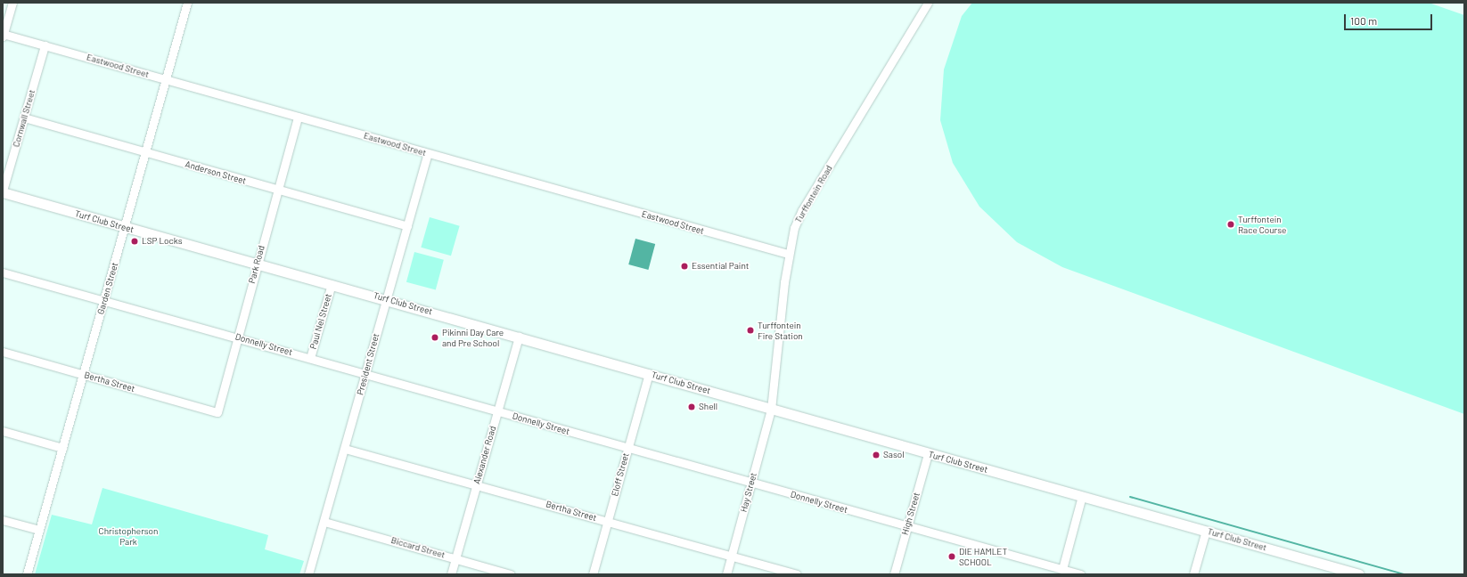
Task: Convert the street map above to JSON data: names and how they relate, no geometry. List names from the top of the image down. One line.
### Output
{"streets":{"main road":["Turf Club Street"],"street":["Eastwood Street","Cornwall Street","Anderson Street","Turffontein Road","Park Road","Garden Street","Paul Nel Street","Donnelly Street","President Street","Bertha Street","Alexander Road","Eloff Street","Hay Street","High Street","Biccard Street"]},"crossings":[["Eastwood Street","Cornwall Street"],["Eastwood Street","Turffontein Road"],["Eastwood Street","Park Road"],["Eastwood Street","Garden Street"],["Eastwood Street","President Street"],["Cornwall Street","Anderson Street"],["Cornwall Street","Turf Club Street"],["Anderson Street","Park Road"],["Anderson Street","Garden Street"],["Anderson Street","President Street"],["Turffontein Road","Turf Club Street"],["Turffontein Road","Hay Street"],["Turf Club Street","Park Road"],["Turf Club Street","Garden Street"],["Turf Club Street","Paul Nel Street"],["Turf Club Street","President Street"],["Turf Club Street","Alexander Road"],["Turf Club Street","Eloff Street"],["Turf Club Street","Hay Street"],["Turf Club Street","High Street"],["Park Road","Donnelly Street"],["Park Road","Bertha Street"],["Garden Street","Donnelly Street"],["Garden Street","Bertha Street"],["Paul Nel Street","Donnelly Street"],["Donnelly Street","President Street"],["Donnelly Street","Alexander Road"],["Donnelly Street","Eloff Street"],["Donnelly Street","Hay Street"],["Donnelly Street","High Street"],["President Street","Bertha Street"],["President Street","Biccard Street"],["Bertha Street","Alexander Road"],["Bertha Street","Eloff Street"],["Bertha Street","Hay Street"],["Alexander Road","Biccard Street"]],"parks":["Christopherson Park"],"places":["Turffontein Race Course","LSP Locks","Essential Paint","Turffontein Fire Station","Pikinni Day Care and Pre School","Shell","Sasol","DIE HAMLET SCHOOL"],"scale_bar":"100 m"}
